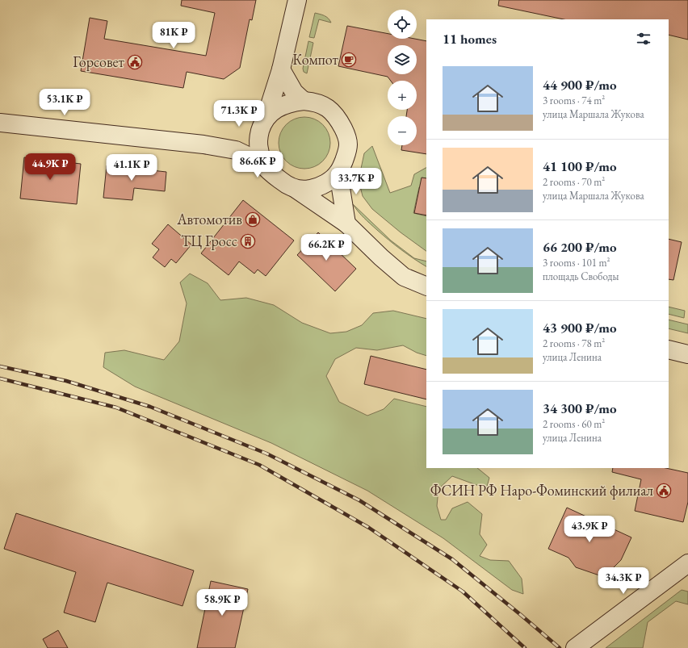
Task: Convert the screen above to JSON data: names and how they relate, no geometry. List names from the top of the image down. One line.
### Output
{"places":{"cafe":["Компот"],"public building":["Горсовет","ФСИН РФ Наро-Фоминский филиал"],"shop":["Автомотив"],"building":["ТЦ Гросс"]},"page":{"map_buttons":["+","−"],"heading":"11 homes","price":["81K ₽","53.1K ₽","71.3K ₽","86.6K ₽","44.9K ₽","41.1K ₽","33.7K ₽","66.2K ₽","43.9K ₽","34.3K ₽","58.9K ₽"],"list":[{"name":"44 900 ₽/mo","note":"3 rooms · 74 m² · улица Маршала Жукова"},{"name":"41 100 ₽/mo","note":"2 rooms · 70 m² · улица Маршала Жукова"},{"name":"66 200 ₽/mo","note":"3 rooms · 101 m² · площадь Свободы"},{"name":"43 900 ₽/mo","note":"2 rooms · 78 m² · улица Ленина"},{"name":"34 300 ₽/mo","note":"2 rooms · 60 m² · улица Ленина"}]}}
